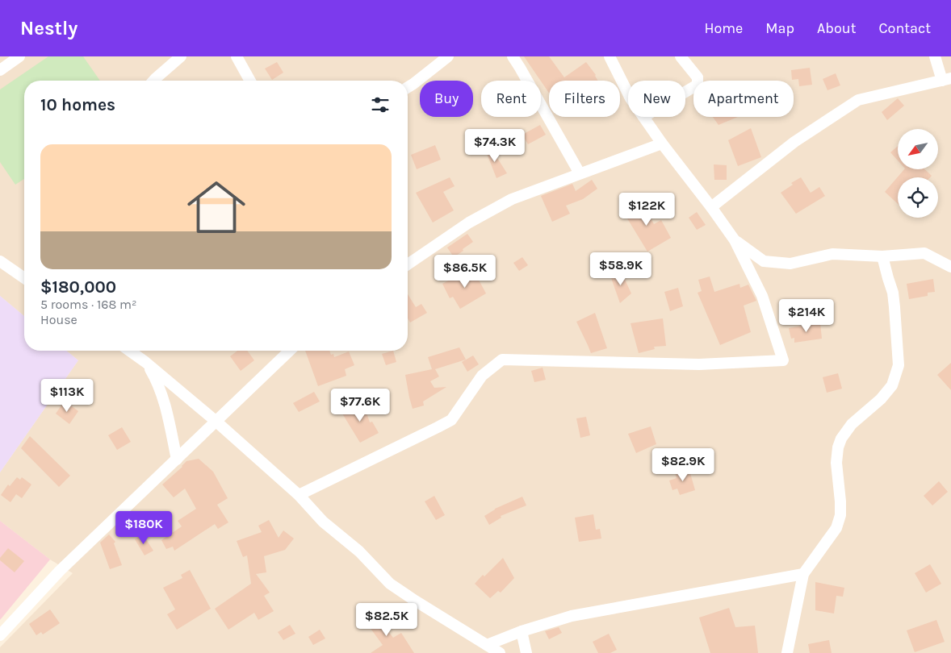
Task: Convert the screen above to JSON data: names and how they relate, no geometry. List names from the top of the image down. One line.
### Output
{"north":"bottom left","page":{"header":"Nestly","nav":["Home","Map","About","Contact"],"chip":["Buy","Rent","Filters","New","Apartment"],"heading":"10 homes","price":["$74.3K","$122K","$58.9K","$86.5K","$214K","$113K","$77.6K","$82.9K","$180K","$82.5K"],"list":[{"name":"$180,000","note":"5 rooms · 168 m² · House"}]}}
